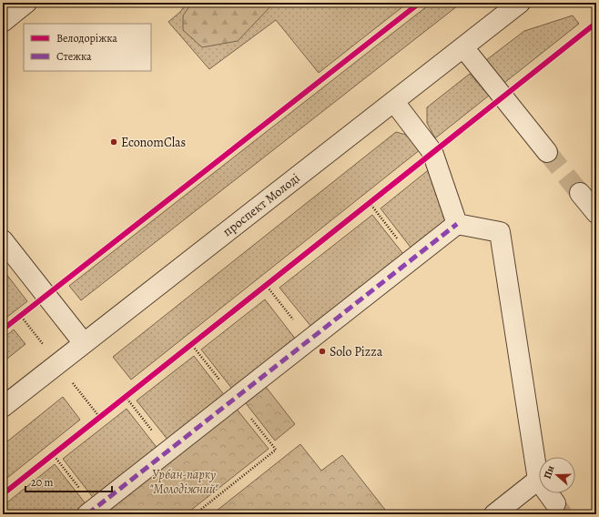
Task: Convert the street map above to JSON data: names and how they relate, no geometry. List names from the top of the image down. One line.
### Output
{"streets":{"street":["проспект Молоді"]},"parks":["Урбан-парку \"Молодіжний\""],"places":["EconomClas","Solo Pizza"],"legend":["Велодоріжка","Стежка"],"scale_bar":"20 m","north":"left"}
